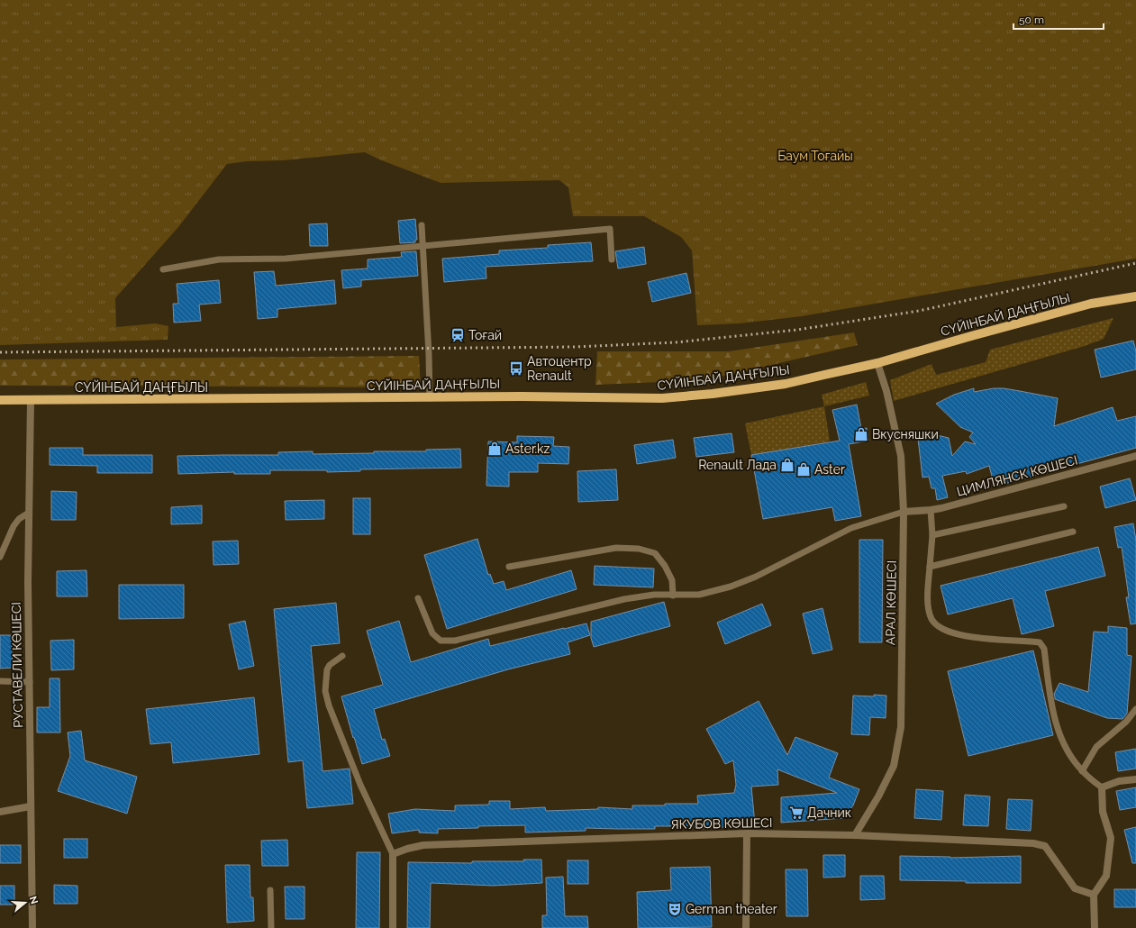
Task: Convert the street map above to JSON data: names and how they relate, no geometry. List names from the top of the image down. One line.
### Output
{"streets":{"main road":["СҮЙІНБАЙ ДАҢҒЫЛЫ"],"street":["ЦИМЛЯНСК КӨШЕСІ","АРАЛ КӨШЕСІ","РУСТАВЕЛИ КӨШЕСІ","ЯКУБОВ КӨШЕСІ"]},"crossings":[["СҮЙІНБАЙ ДАҢҒЫЛЫ","АРАЛ КӨШЕСІ"],["СҮЙІНБАЙ ДАҢҒЫЛЫ","РУСТАВЕЛИ КӨШЕСІ"],["ЦИМЛЯНСК КӨШЕСІ","АРАЛ КӨШЕСІ"],["АРАЛ КӨШЕСІ","ЯКУБОВ КӨШЕСІ"]],"parks":["Баум Тоғайы"],"places":{"station":["Тоғай"],"bus stop":["Автоцентр Renault"],"shop":["Вкусняшки","Aster.kz","Renault Лада","Aster"],"supermarket":["Дачник"],"theatre":["German theater"]},"scale_bar":"50 m","north":"right"}
